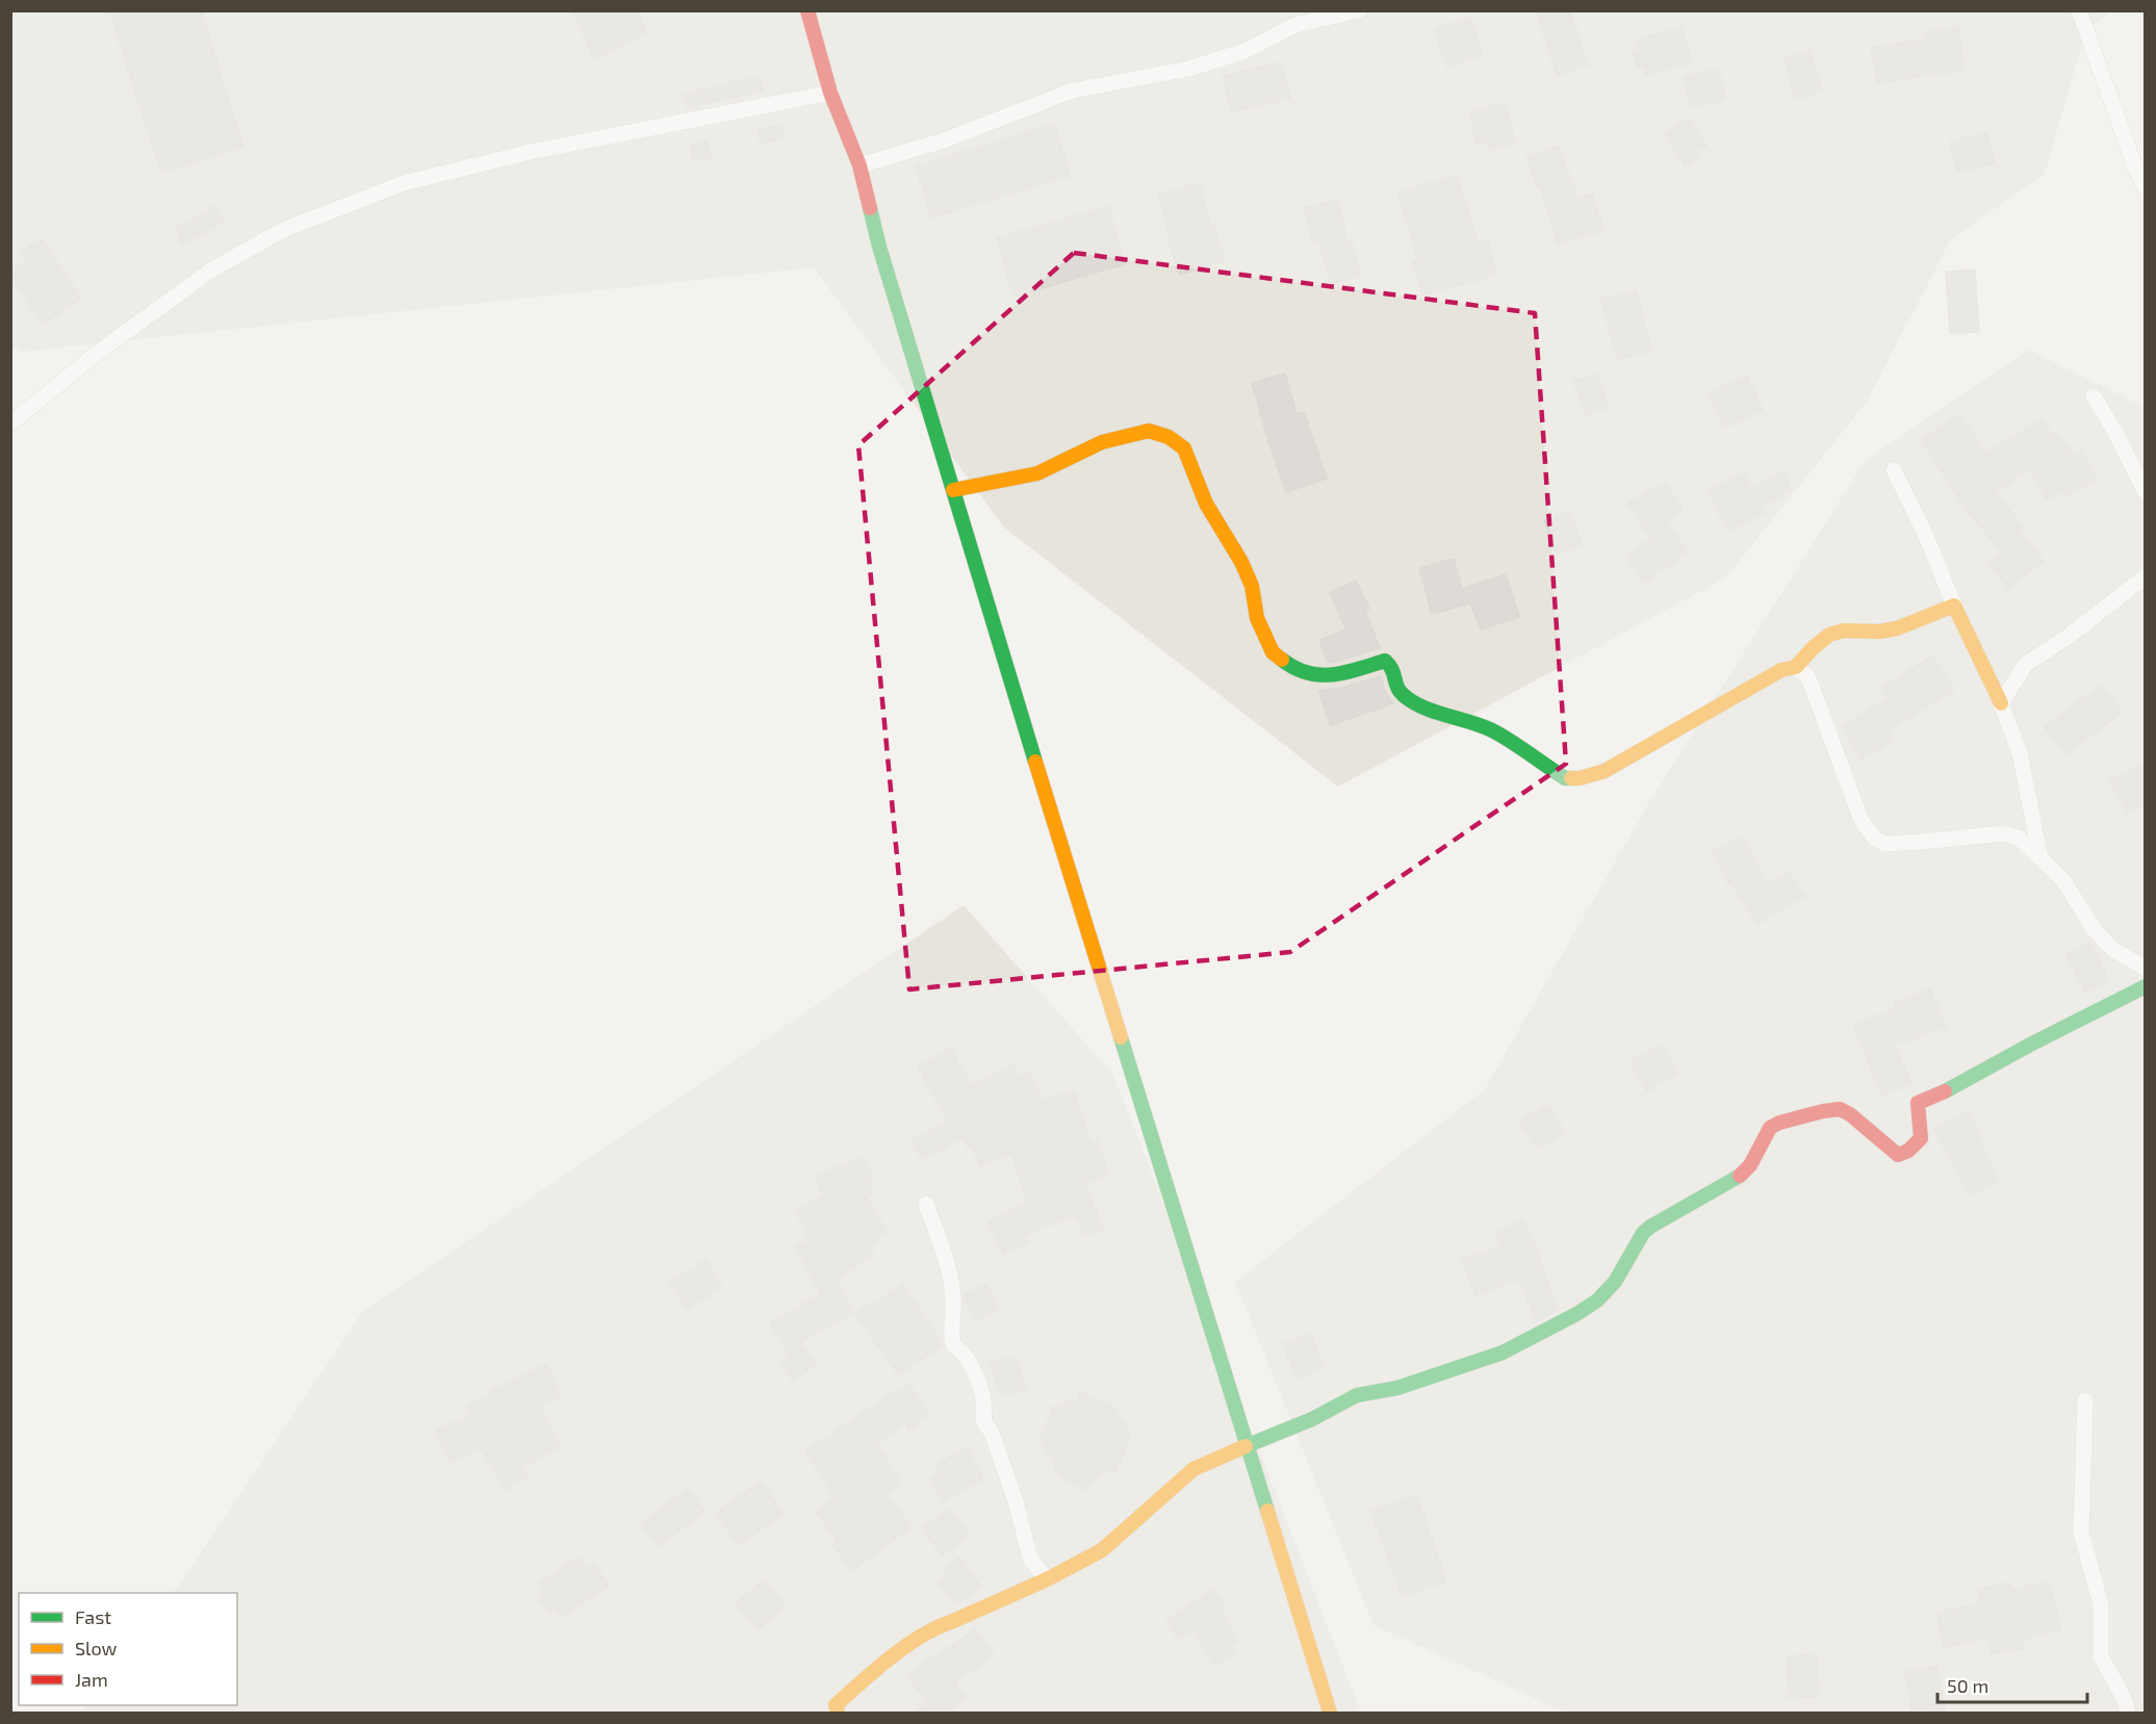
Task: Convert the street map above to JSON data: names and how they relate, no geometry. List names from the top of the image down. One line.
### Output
{"legend":["Fast","Slow","Jam"],"scale_bar":"50 m"}
